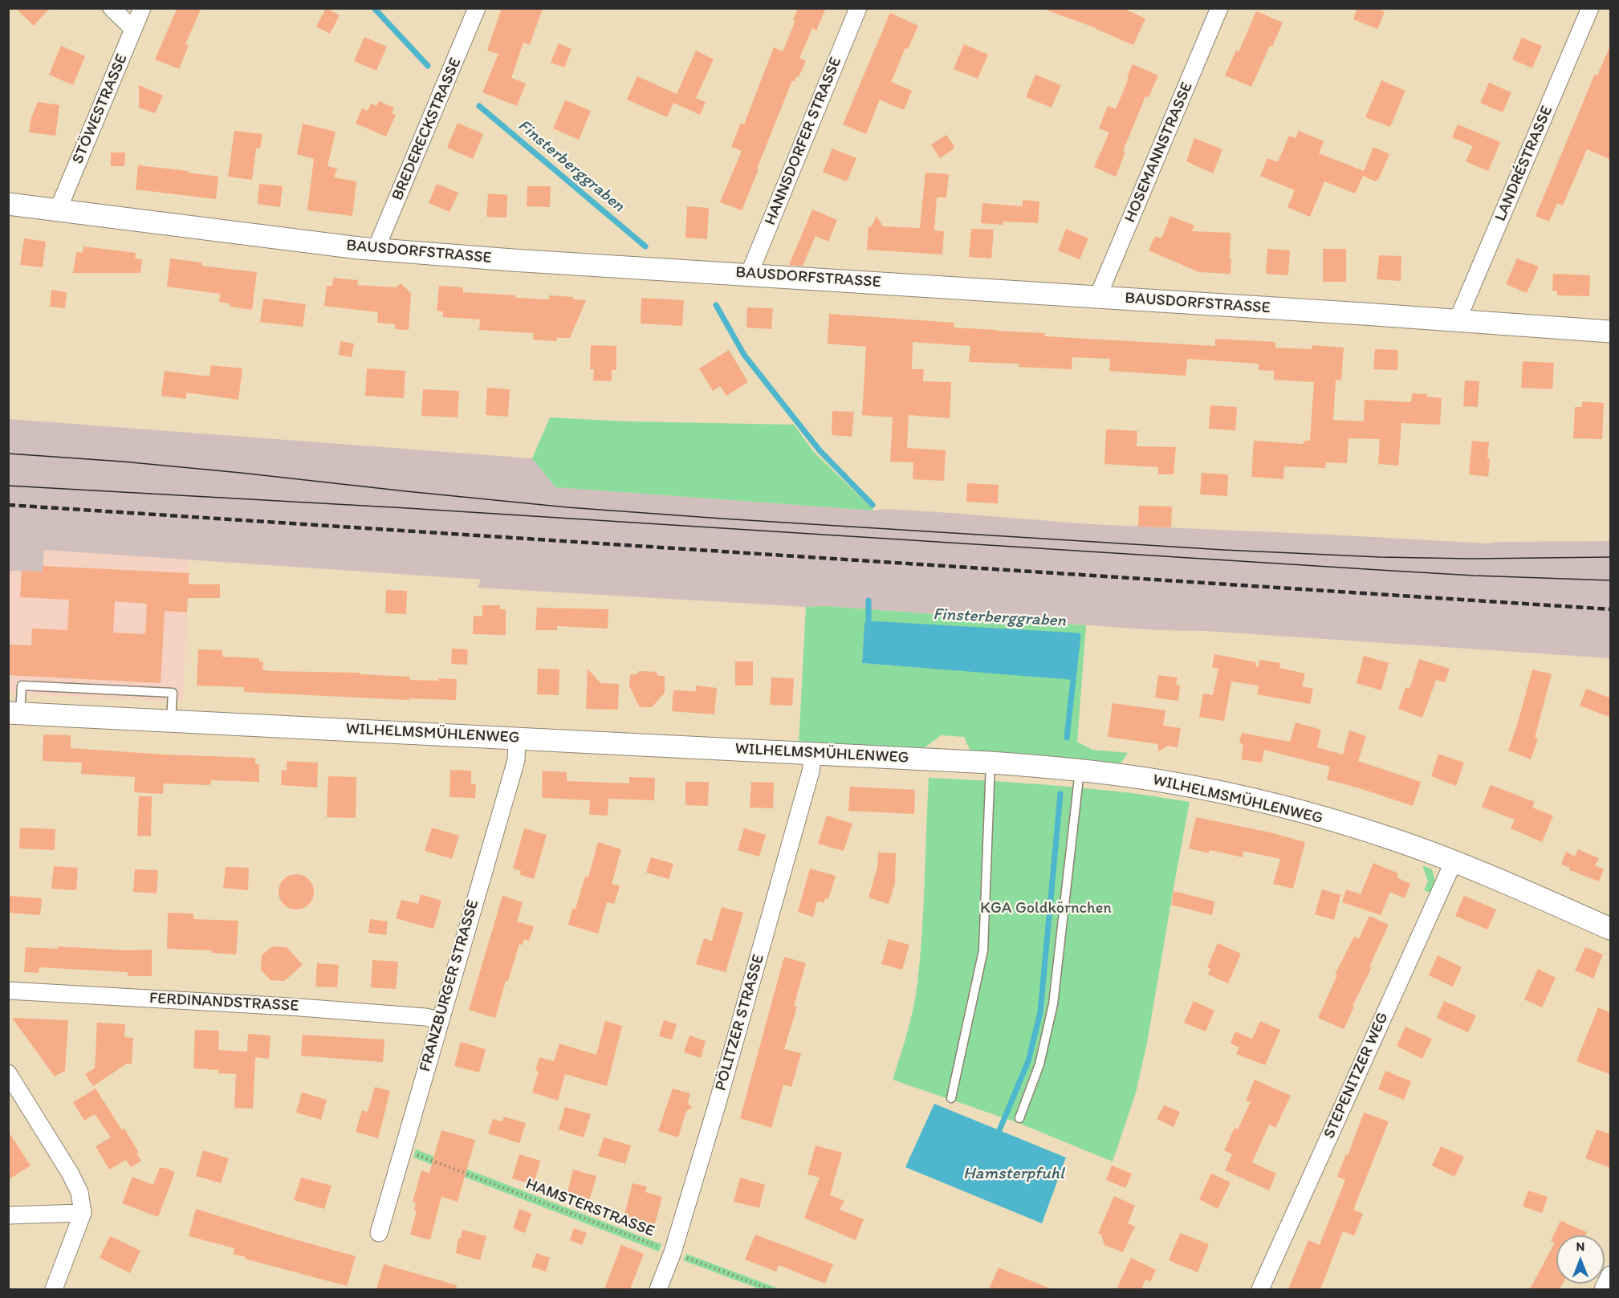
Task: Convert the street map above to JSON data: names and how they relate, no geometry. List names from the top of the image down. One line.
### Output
{"streets":{"street":["STÖWESTRASSE","BREDERECKSTRASSE","HANNSDORFER STRASSE","HOSEMANNSTRASSE","LANDRÉSTRASSE","BAUSDORFSTRASSE","WILHELMSMÜHLENWEG","FRANZBURGER STRASSE","FERDINANDSTRASSE","PÖLITZER STRASSE","STEPENITZER WEG"],"path":["HAMSTERSTRASSE"]},"crossings":[["STÖWESTRASSE","BAUSDORFSTRASSE"],["BREDERECKSTRASSE","BAUSDORFSTRASSE"],["HANNSDORFER STRASSE","BAUSDORFSTRASSE"],["HOSEMANNSTRASSE","BAUSDORFSTRASSE"],["LANDRÉSTRASSE","BAUSDORFSTRASSE"],["WILHELMSMÜHLENWEG","FRANZBURGER STRASSE"],["WILHELMSMÜHLENWEG","PÖLITZER STRASSE"],["WILHELMSMÜHLENWEG","STEPENITZER WEG"],["FRANZBURGER STRASSE","FERDINANDSTRASSE"],["FRANZBURGER STRASSE","HAMSTERSTRASSE"],["PÖLITZER STRASSE","HAMSTERSTRASSE"]],"water":["Finsterberggraben","Hamsterpfuhl"],"parks":["KGA Goldkörnchen"],"north":"top"}
